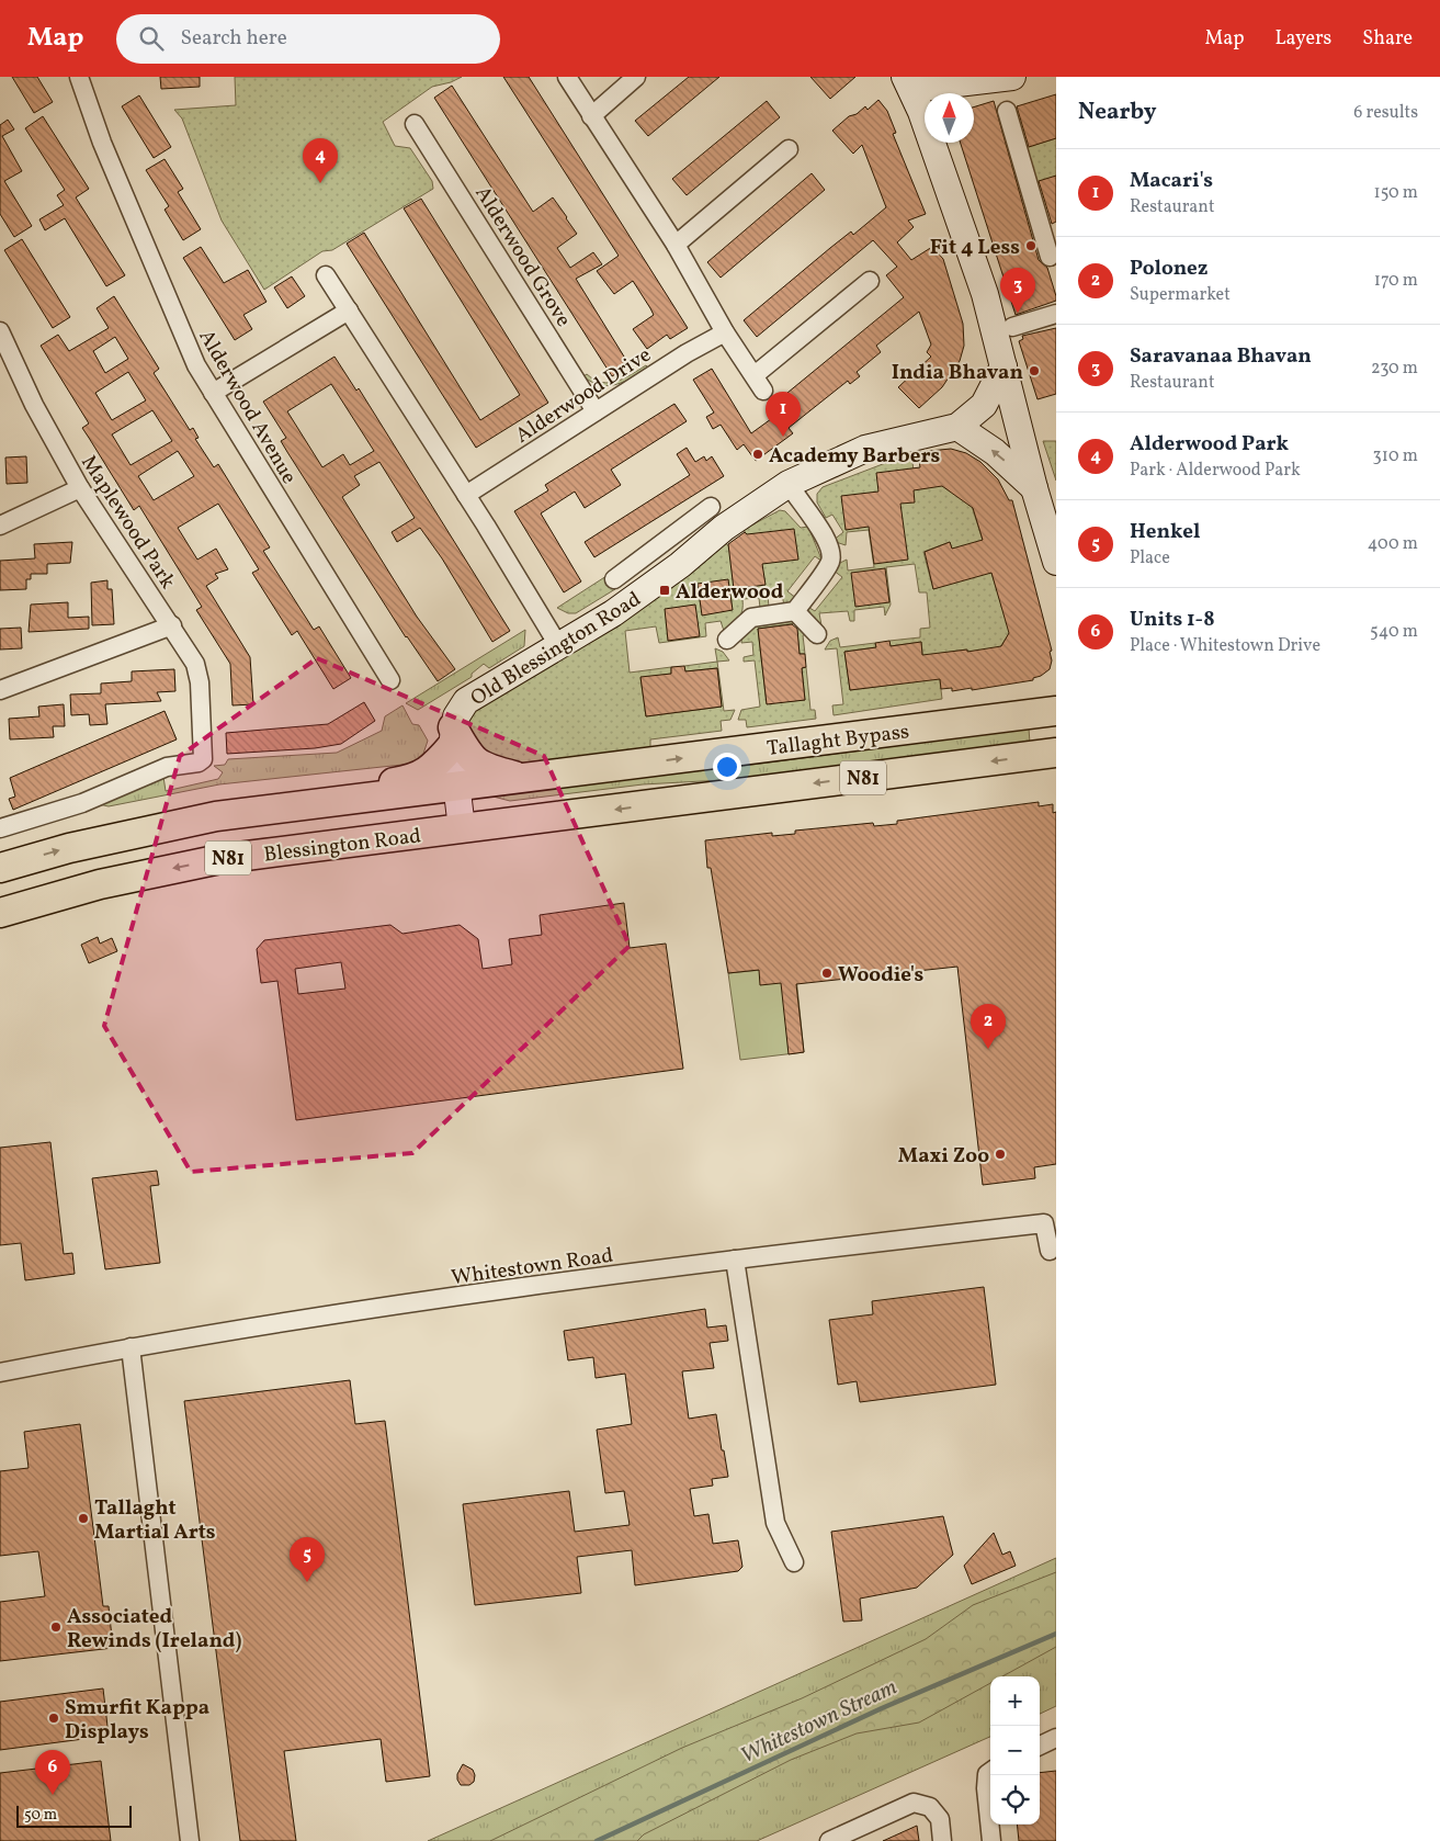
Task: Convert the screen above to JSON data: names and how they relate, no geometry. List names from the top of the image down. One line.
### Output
{"streets":{"main road":["Tallaght Bypass","N81","Blessington Road"],"street":["Alderwood Grove","Alderwood Drive","Alderwood Avenue","Maplewood Park","Old Blessington Road","Whitestown Road"]},"crossings":[["Alderwood Grove","Alderwood Drive"],["Tallaght Bypass","Blessington Road"]],"water":["Whitestown Stream"],"places":{"other":["Fit 4 Less","India Bhavan","Academy Barbers","Woodie's","Maxi Zoo","Tallaght Martial Arts","Associated Rewinds (Ireland)","Smurfit Kappa Displays"],"transit":["Alderwood"]},"scale_bar":"50 m","north":"top","page":{"header":"Map","search":"Search here","nav":["Map","Layers","Share"],"heading":["Nearby","6 results"],"pins":["4","3","1","2","5","6"],"list":[{"mark":"1","name":"Macari's","note":"Restaurant","value":"150 m"},{"mark":"2","name":"Polonez","note":"Supermarket","value":"170 m"},{"mark":"3","name":"Saravanaa Bhavan","note":"Restaurant","value":"230 m"},{"mark":"4","name":"Alderwood Park","note":"Park · Alderwood Park","value":"310 m"},{"mark":"5","name":"Henkel","note":"Place","value":"400 m"},{"mark":"6","name":"Units 1-8","note":"Place · Whitestown Drive","value":"540 m"}],"map_buttons":["+","−"],"scale":"50 m"}}
